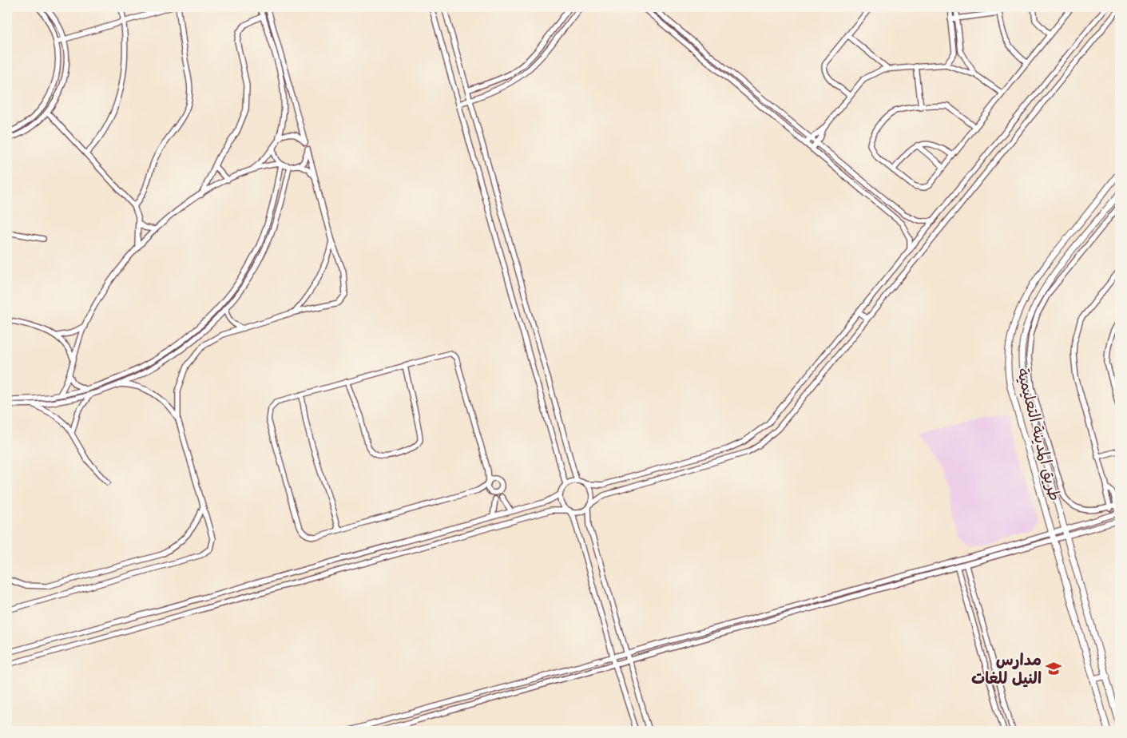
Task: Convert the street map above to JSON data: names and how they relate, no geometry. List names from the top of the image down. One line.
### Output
{"streets":{"street":["طريق المدينة التعليمية"]},"places":{"school or university":["مدارس النيل للغات"]}}
